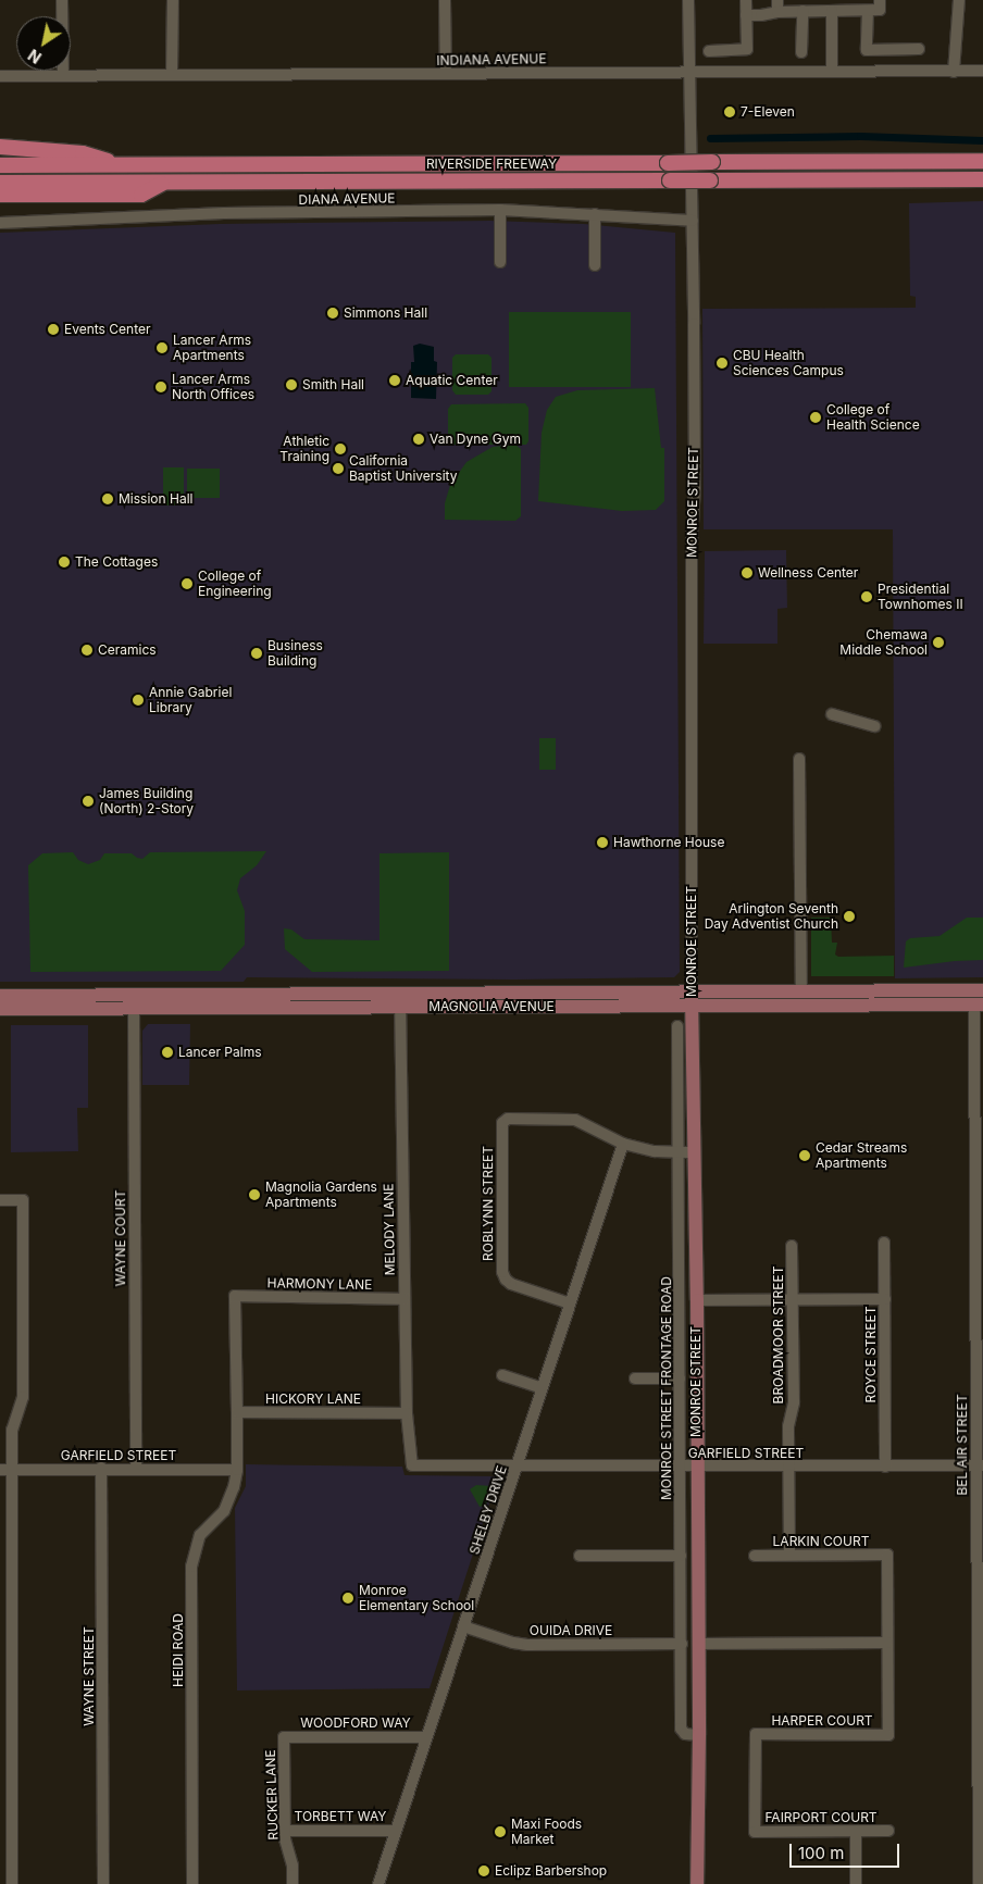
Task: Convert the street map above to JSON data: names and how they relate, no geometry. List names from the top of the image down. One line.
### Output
{"streets":{"highway":["RIVERSIDE FREEWAY"],"main road":["MONROE STREET","MAGNOLIA AVENUE"],"street":["INDIANA AVENUE","DIANA AVENUE","ROBLYNN STREET","MELODY LANE","WAYNE COURT","HARMONY LANE","BROADMOOR STREET","ROYCE STREET","MONROE STREET FRONTAGE ROAD","HICKORY LANE","BEL AIR STREET","GARFIELD STREET","SHELBY DRIVE","LARKIN COURT","OUIDA DRIVE","HEIDI ROAD","WAYNE STREET","HARPER COURT","WOODFORD WAY","RUCKER LANE","TORBETT WAY","FAIRPORT COURT"]},"crossings":[["INDIANA AVENUE","MONROE STREET"],["DIANA AVENUE","MONROE STREET"],["MONROE STREET","MAGNOLIA AVENUE"],["MONROE STREET","MONROE STREET FRONTAGE ROAD"],["MONROE STREET","GARFIELD STREET"],["MAGNOLIA AVENUE","MELODY LANE"],["MAGNOLIA AVENUE","WAYNE COURT"],["MAGNOLIA AVENUE","BEL AIR STREET"],["ROBLYNN STREET","SHELBY DRIVE"],["MELODY LANE","HARMONY LANE"],["MELODY LANE","HICKORY LANE"],["MELODY LANE","GARFIELD STREET"],["WAYNE COURT","GARFIELD STREET"],["HARMONY LANE","HICKORY LANE"],["HARMONY LANE","HEIDI ROAD"],["BROADMOOR STREET","GARFIELD STREET"],["BROADMOOR STREET","LARKIN COURT"],["ROYCE STREET","GARFIELD STREET"],["MONROE STREET FRONTAGE ROAD","GARFIELD STREET"],["MONROE STREET FRONTAGE ROAD","OUIDA DRIVE"],["HICKORY LANE","HEIDI ROAD"],["BEL AIR STREET","GARFIELD STREET"],["GARFIELD STREET","SHELBY DRIVE"],["GARFIELD STREET","HEIDI ROAD"],["GARFIELD STREET","WAYNE STREET"],["SHELBY DRIVE","OUIDA DRIVE"],["SHELBY DRIVE","WOODFORD WAY"],["SHELBY DRIVE","TORBETT WAY"],["LARKIN COURT","HARPER COURT"],["HARPER COURT","FAIRPORT COURT"],["WOODFORD WAY","RUCKER LANE"],["RUCKER LANE","TORBETT WAY"]],"places":["7-Eleven","Simmons Hall","Events Center","Lancer Arms Apartments","CBU Health Sciences Campus","Aquatic Center","Smith Hall","Lancer Arms North Offices","College of Health Science","Van Dyne Gym","Athletic Training","California Baptist University","Mission Hall","The Cottages","Wellness Center","College of Engineering","Presidential Townhomes II","Chemawa Middle School","Ceramics","Business Building","Annie Gabriel Library","James Building (North) 2-Story","Hawthorne House","Arlington Seventh Day Adventist Church","Lancer Palms","Cedar Streams Apartments","Magnolia Gardens Apartments","Monroe Elementary School","Maxi Foods Market","Eclipz Barbershop"],"scale_bar":"100 m","north":"bottom left"}
